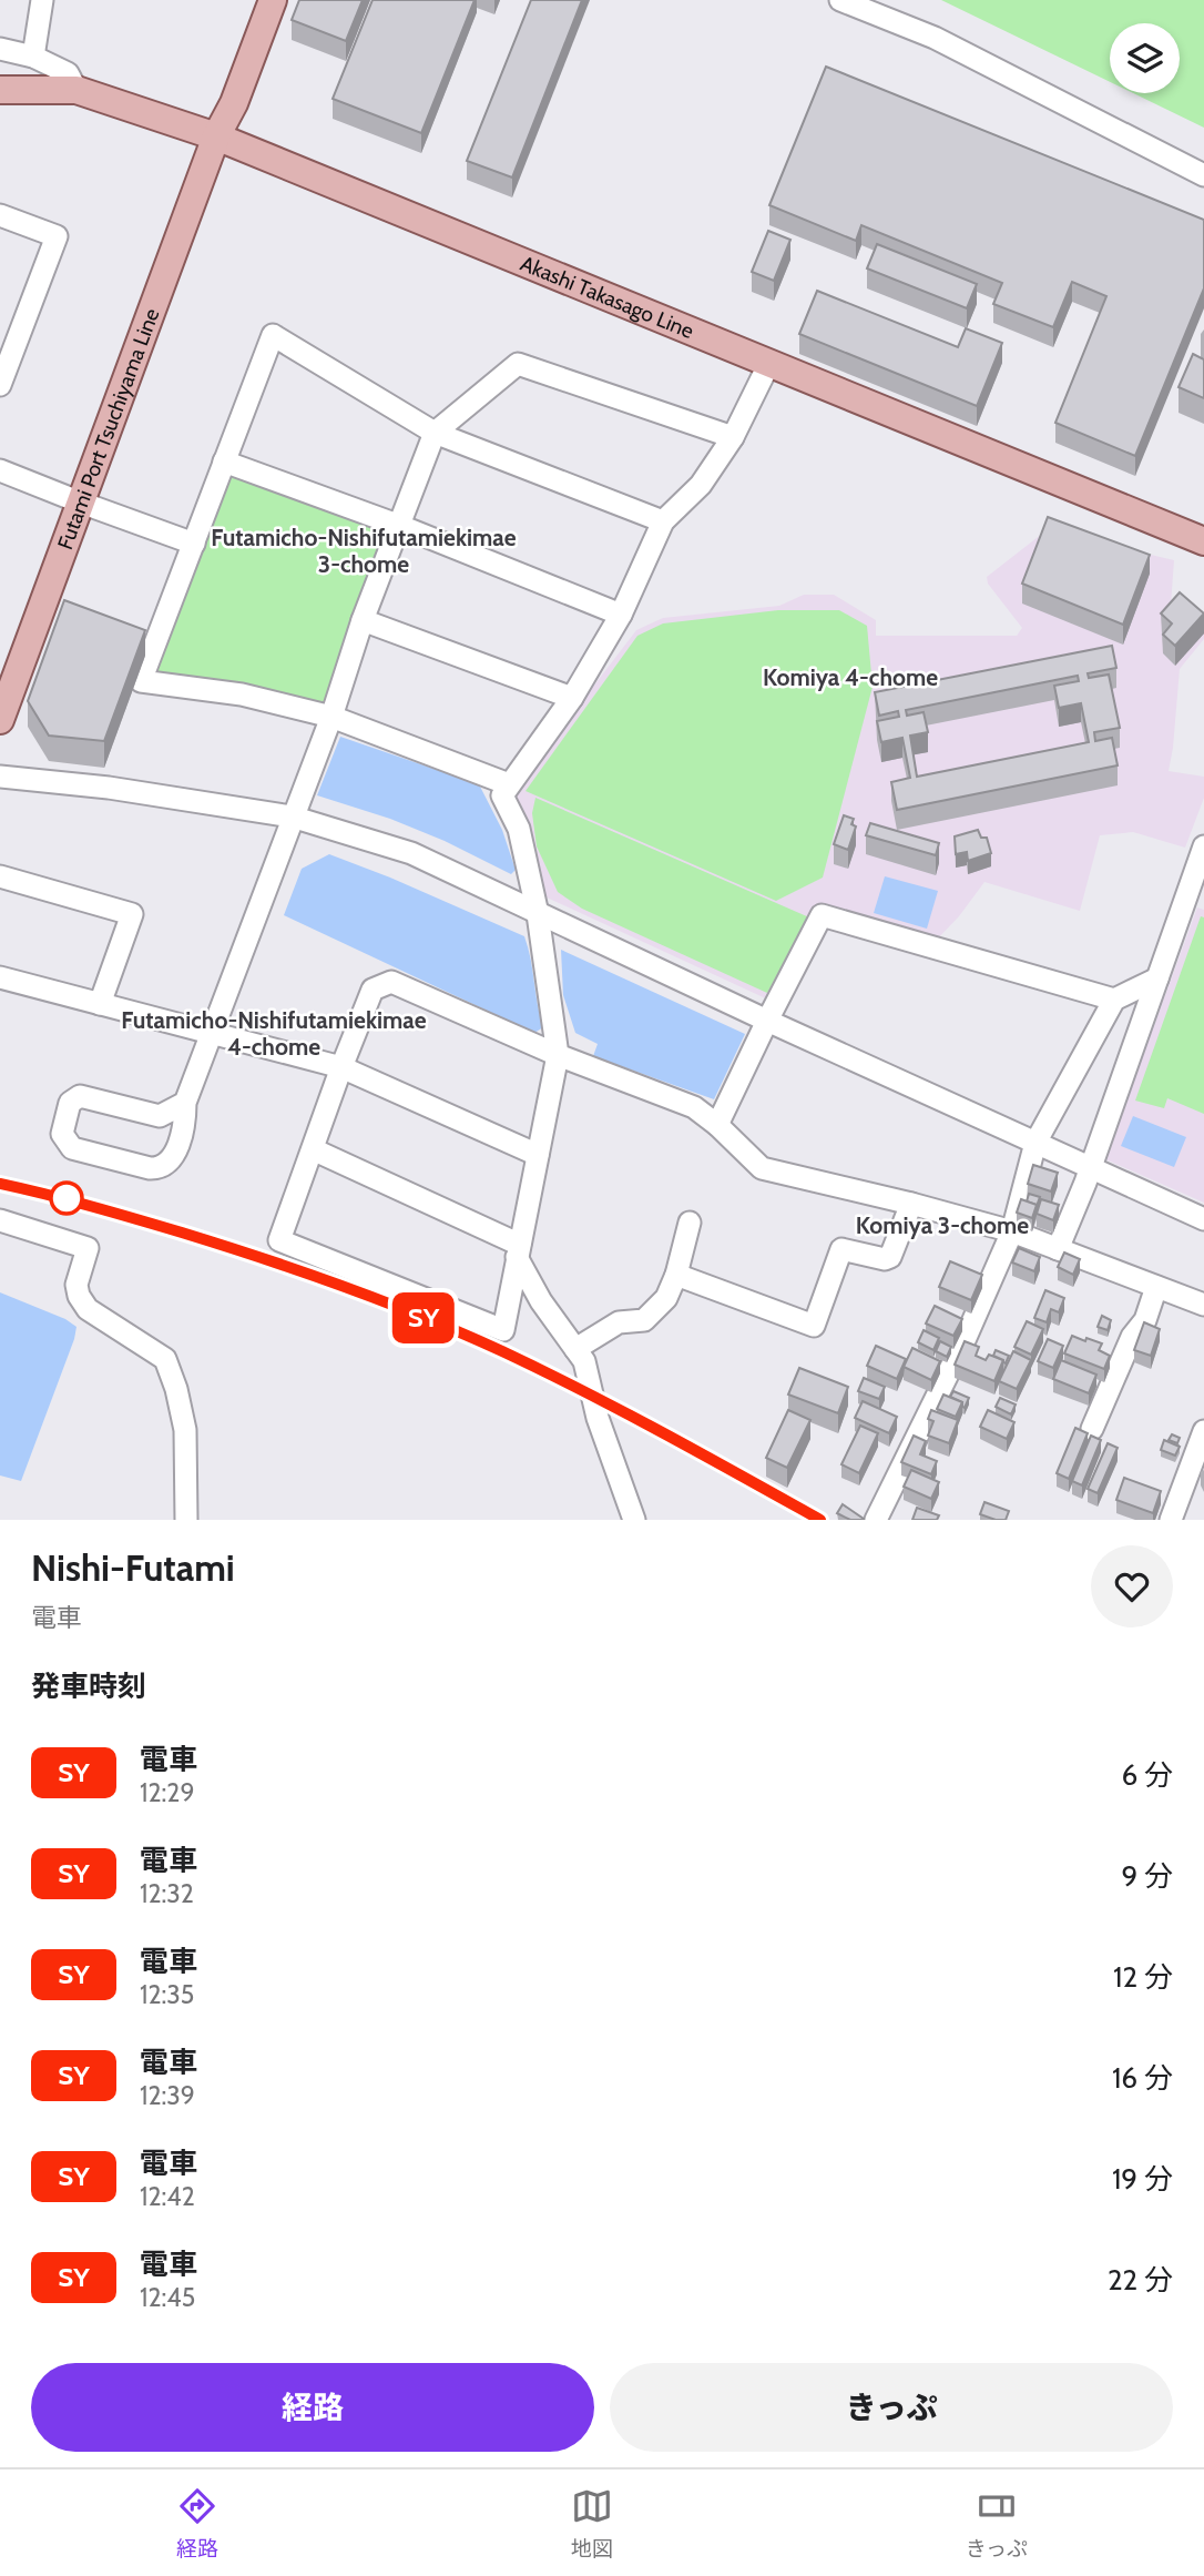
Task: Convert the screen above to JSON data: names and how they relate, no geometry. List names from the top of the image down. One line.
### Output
{"streets":{"main road":["Akashi Takasago Line","Futami Port Tsuchiyama Line"]},"crossings":[["Akashi Takasago Line","Futami Port Tsuchiyama Line"]],"districts":["Futamicho-Nishifutamiekimae 3-chome","Komiya 4-chome","Futamicho-Nishifutamiekimae 4-chome","Komiya 3-chome"],"page":{"on_map":"SY","heading":[["Nishi-Futami","電車"],"発車時刻"],"list":[{"mark":"SY","name":"電車","note":"12:29","value":"6 分"},{"mark":"SY","name":"電車","note":"12:32","value":"9 分"},{"mark":"SY","name":"電車","note":"12:35","value":"12 分"},{"mark":"SY","name":"電車","note":"12:39","value":"16 分"},{"mark":"SY","name":"電車","note":"12:42","value":"19 分"},{"mark":"SY","name":"電車","note":"12:45","value":"22 分"}],"buttons":["経路","きっぷ"],"tabs":["経路","地図","きっぷ"]}}
